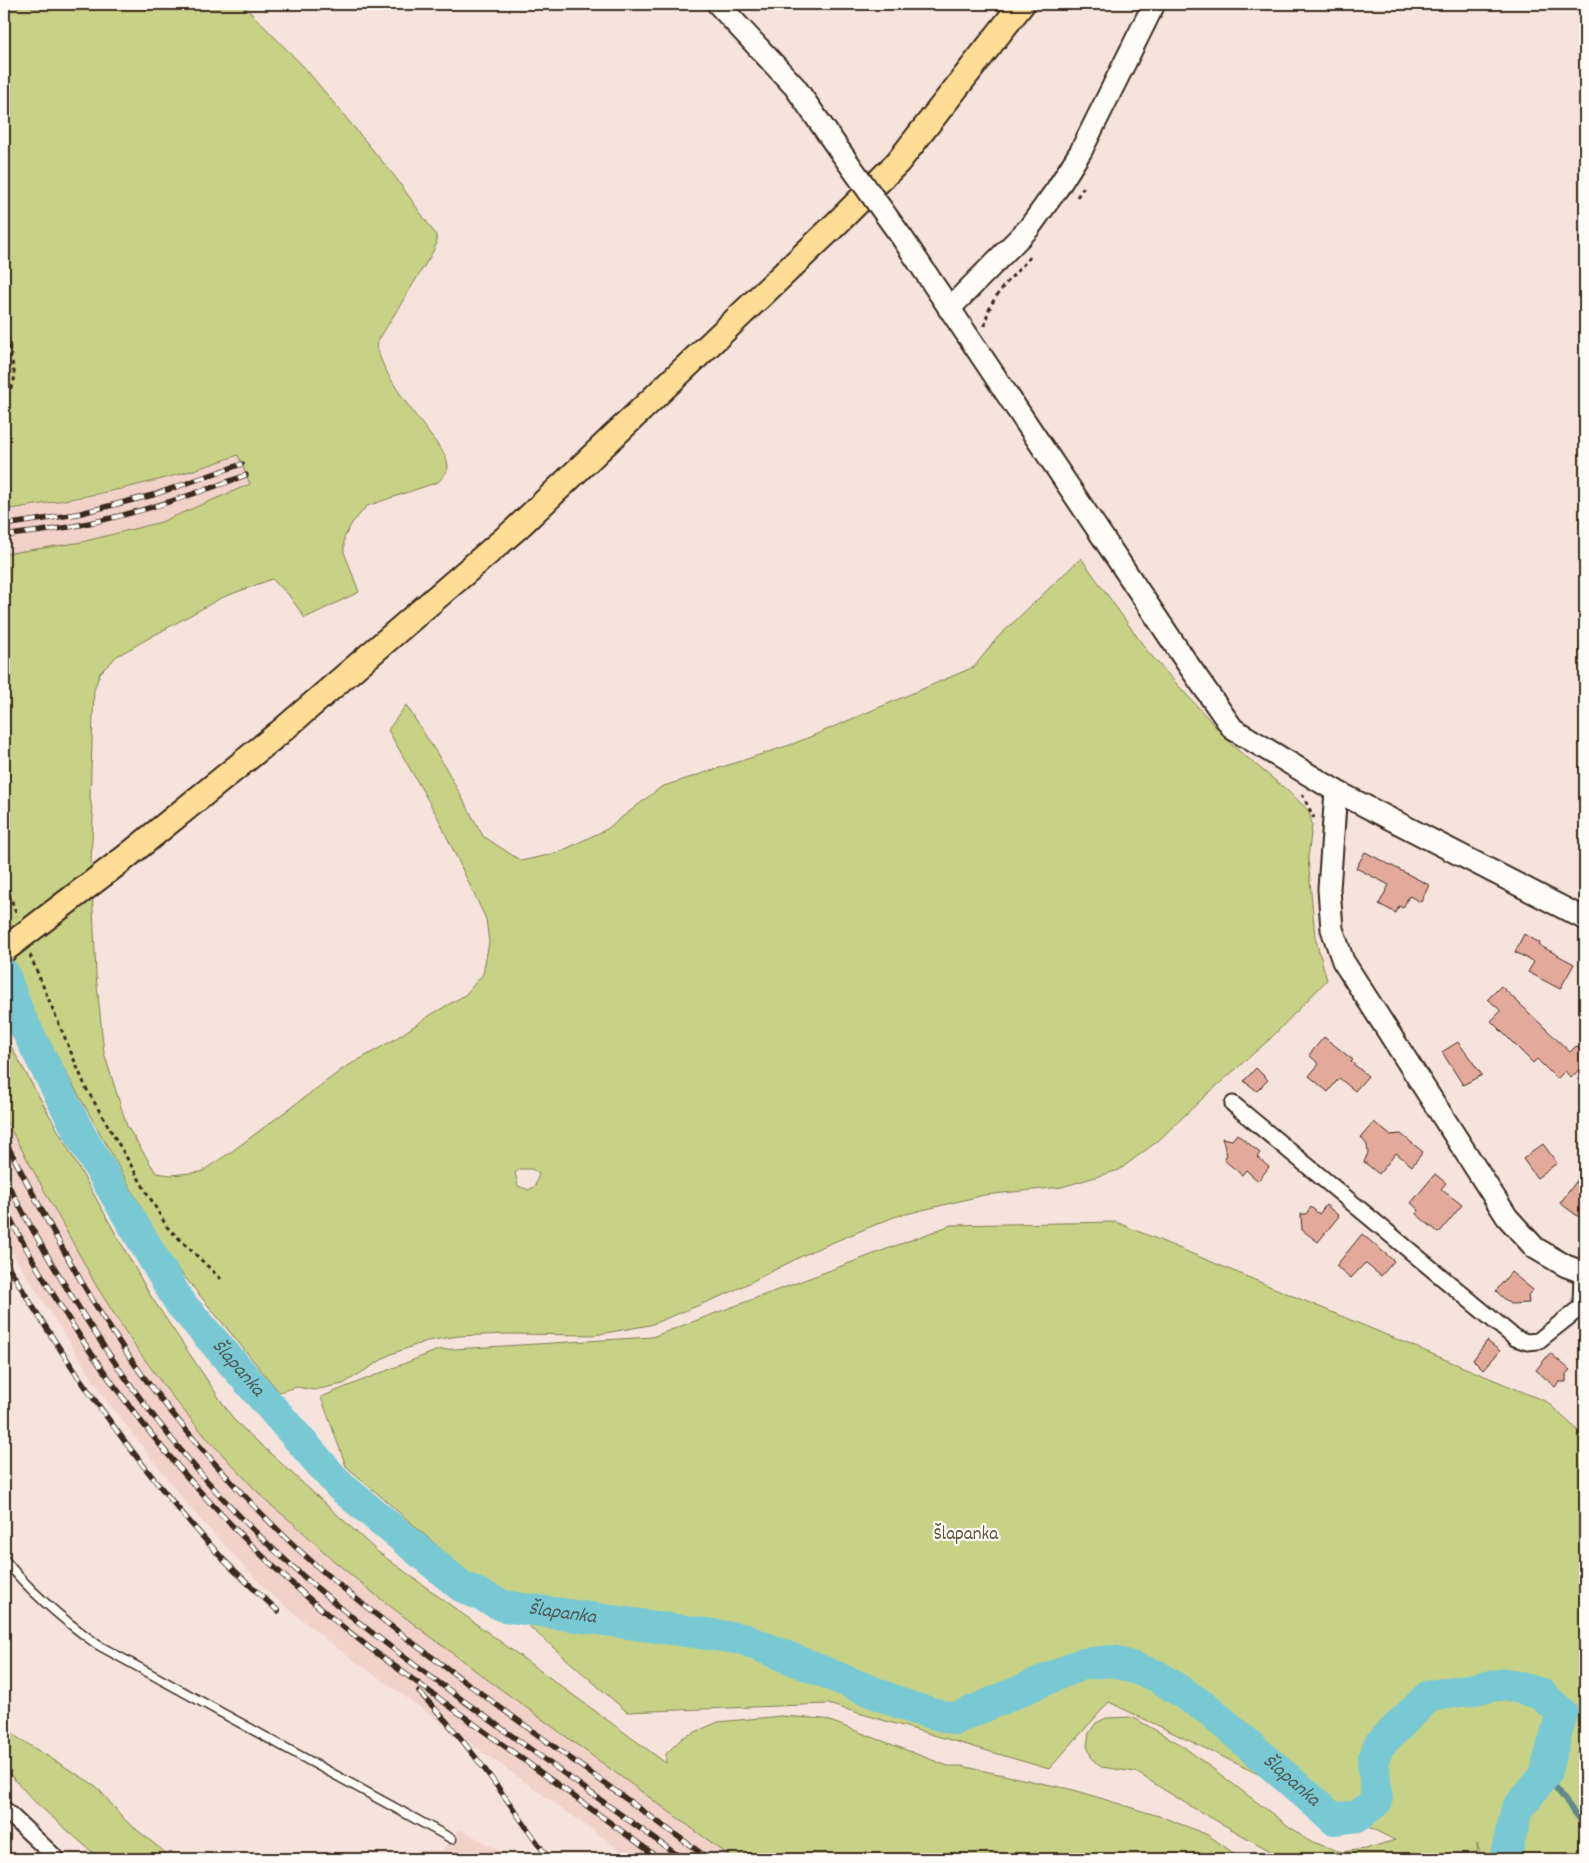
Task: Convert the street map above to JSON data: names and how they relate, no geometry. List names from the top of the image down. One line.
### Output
{"water":["Šlapanka"],"parks":["Šlapanka"]}
